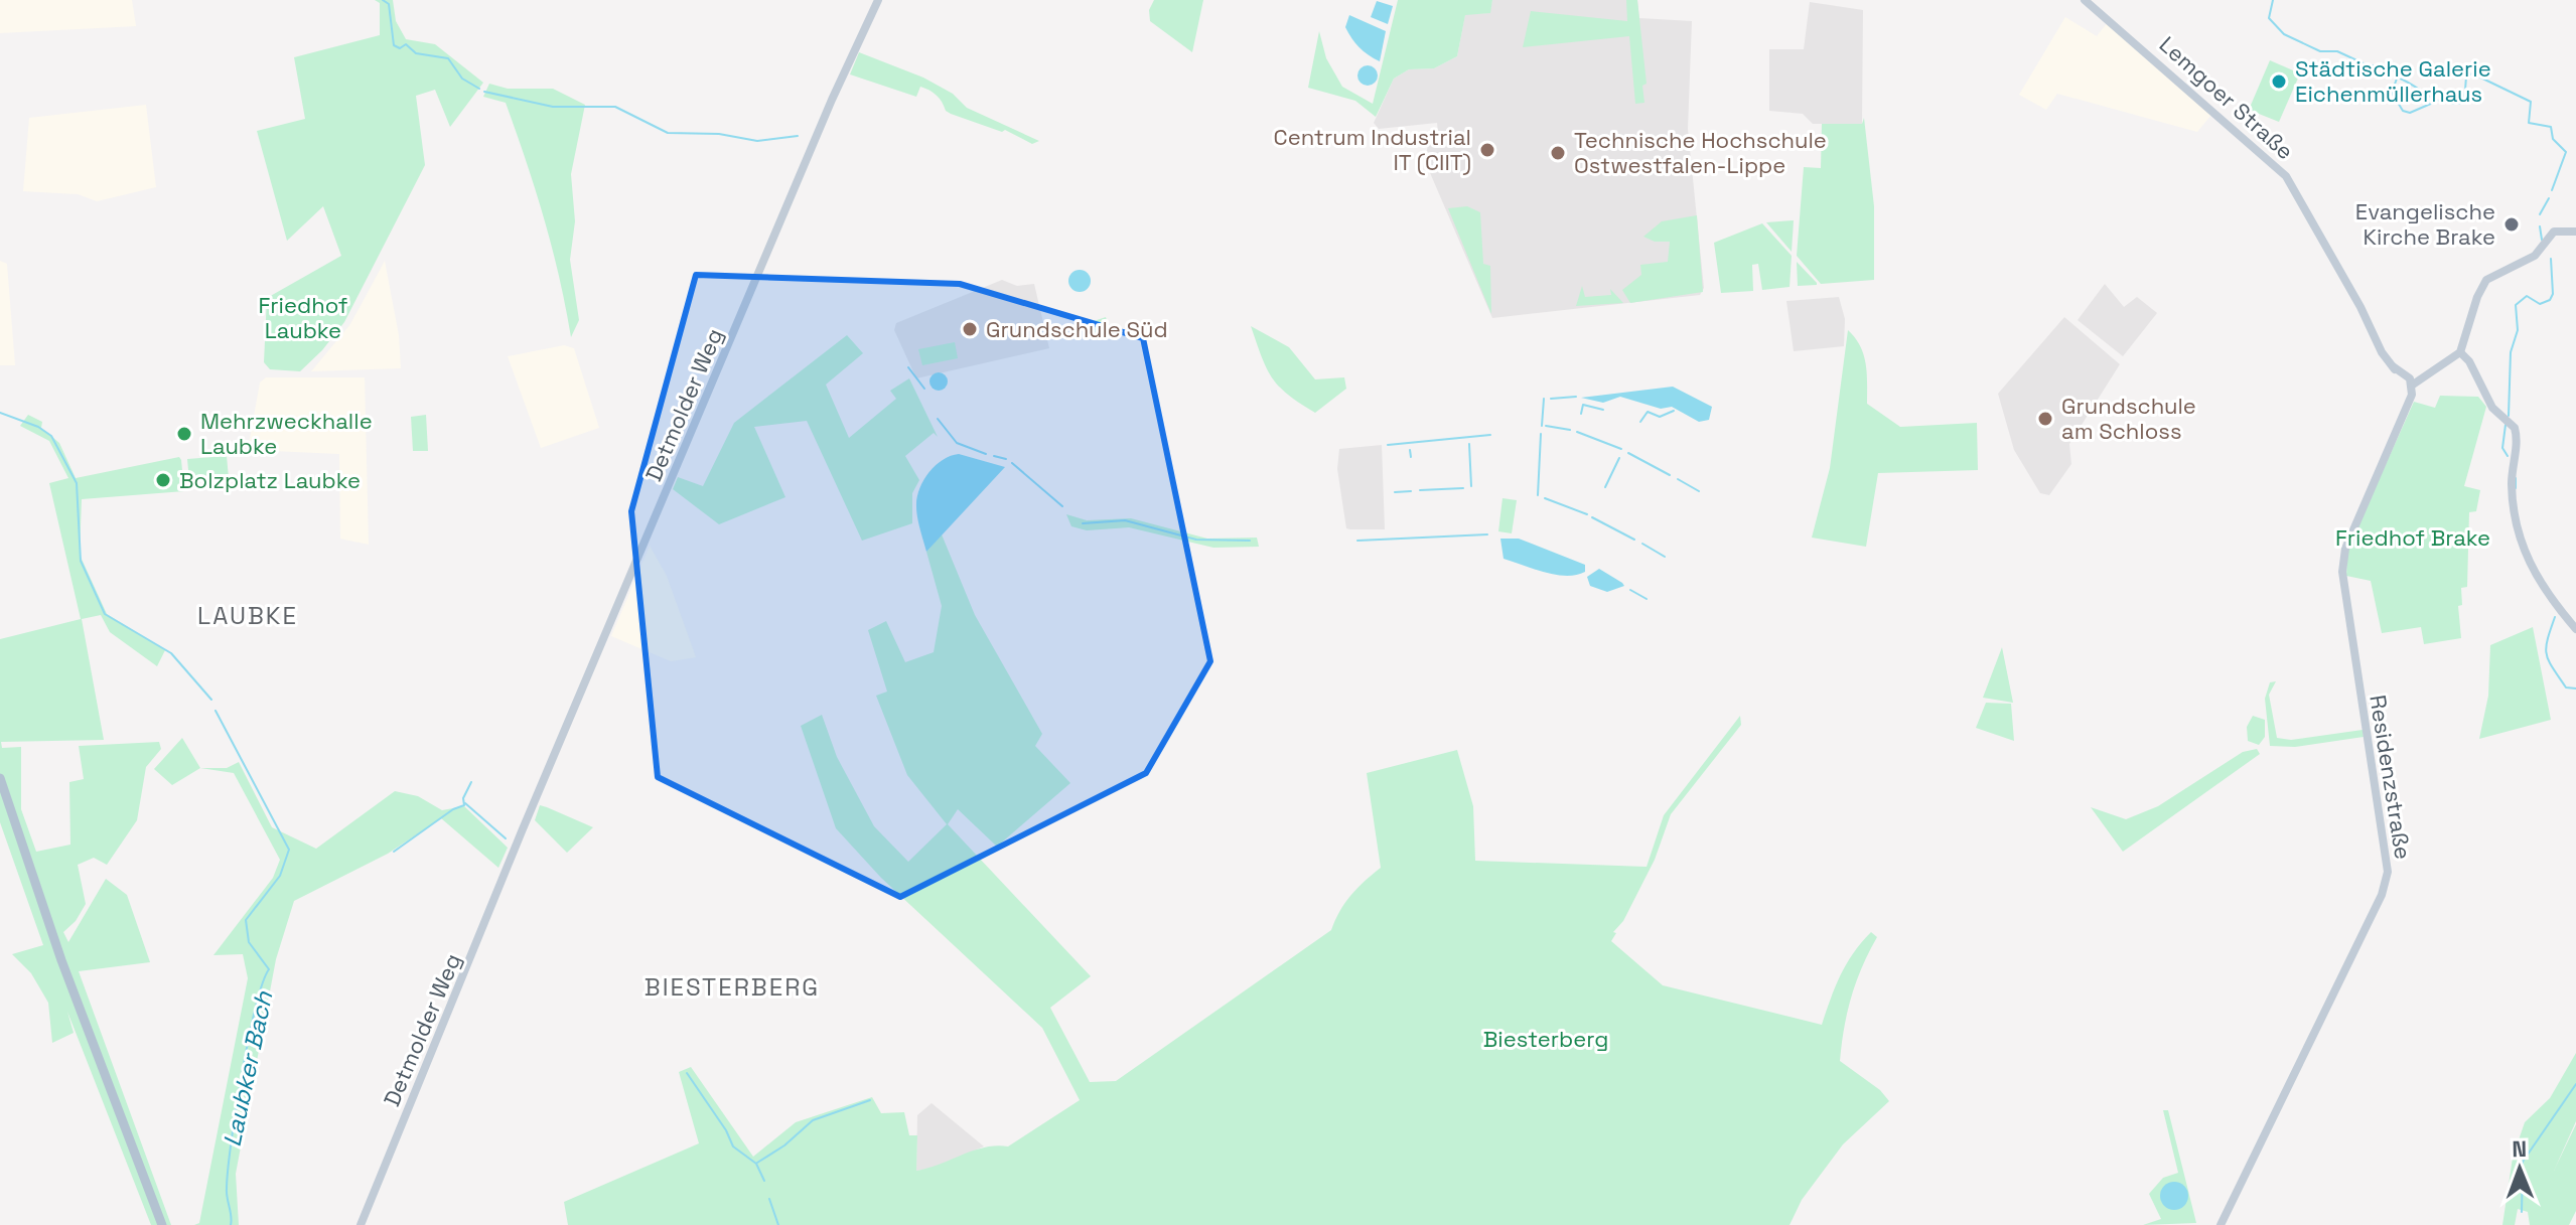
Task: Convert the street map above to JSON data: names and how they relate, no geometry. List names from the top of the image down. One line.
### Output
{"streets":{"street":["Lemgoer Straße","Detmolder Weg","Residenzstraße"]},"crossings":[["Lemgoer Straße","Residenzstraße"]],"districts":["LAUBKE","BIESTERBERG"],"water":["Laubker Bach"],"parks":["Friedhof Laubke","Friedhof Brake","Biesterberg"],"places":["Städtische Galerie Eichenmüllerhaus","Centrum Industrial IT (CIIT)","Technische Hochschule Ostwestfalen-Lippe","Evangelische Kirche Brake","Grundschule Süd","Grundschule am Schloss","Mehrzweckhalle Laubke","Bolzplatz Laubke"],"north":"top"}
